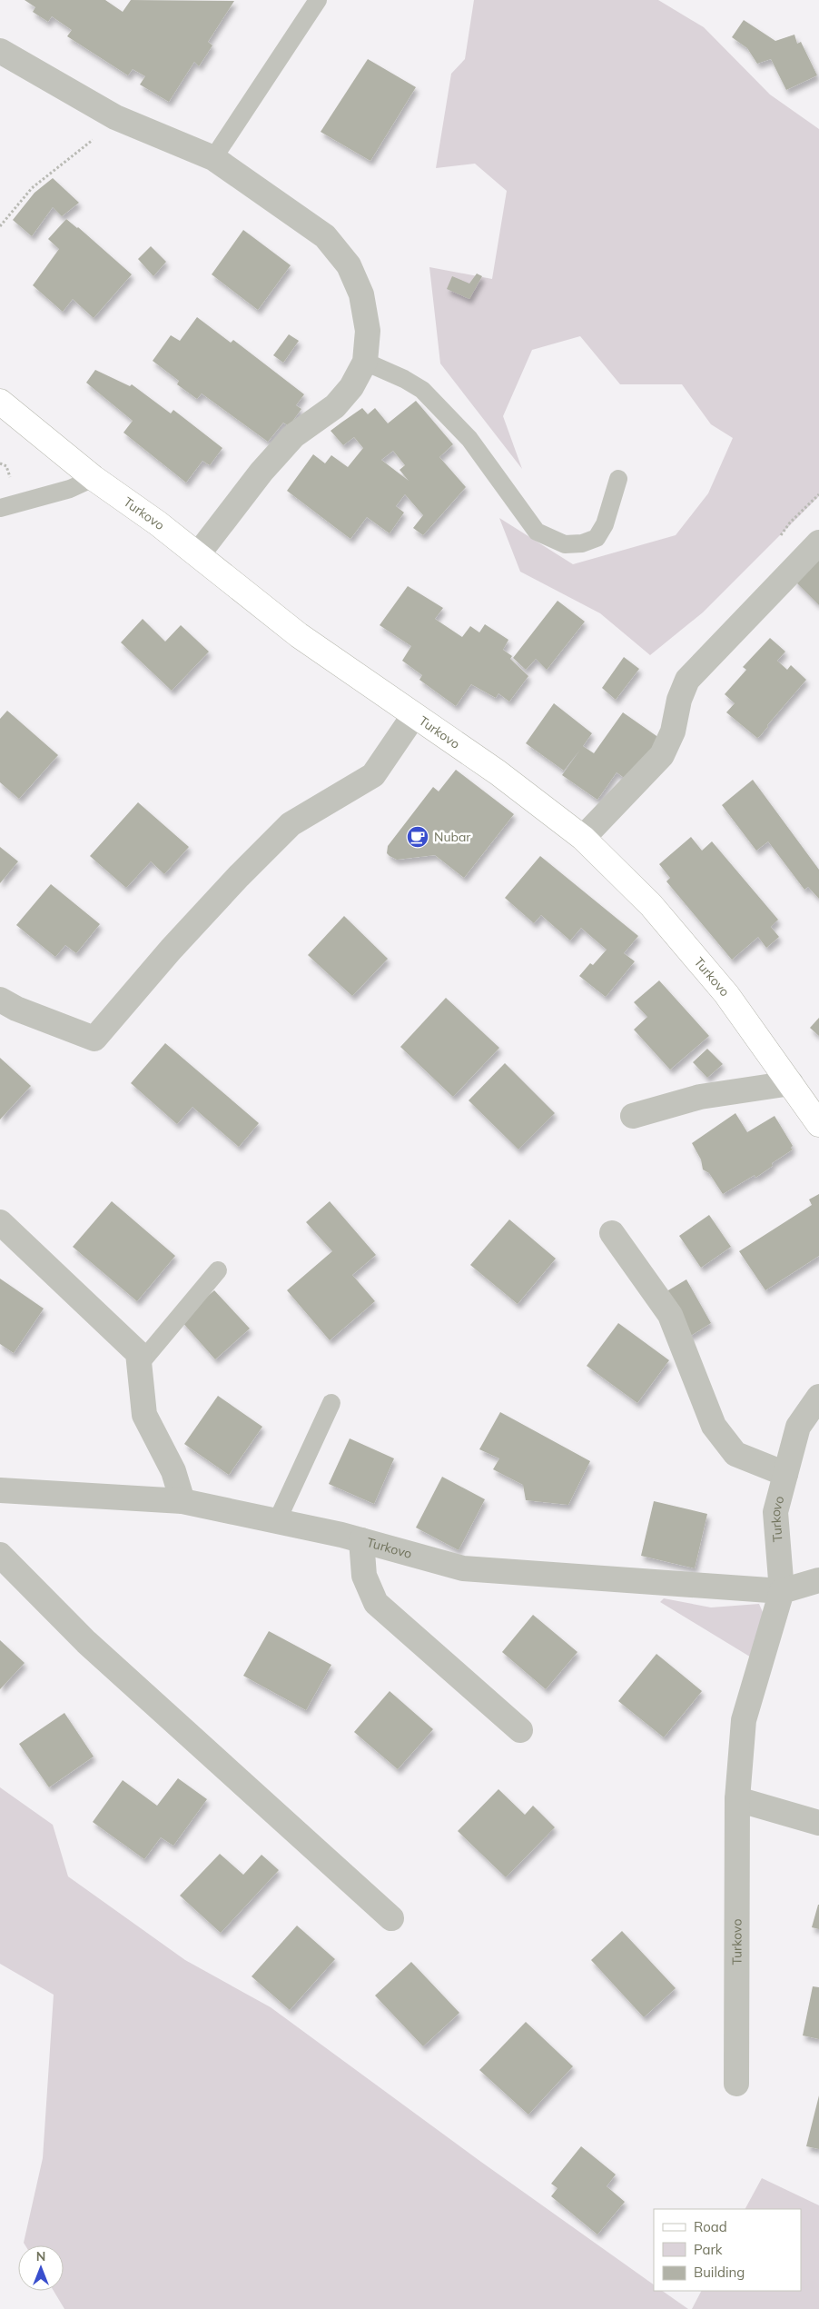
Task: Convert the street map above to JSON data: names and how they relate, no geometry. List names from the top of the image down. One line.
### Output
{"streets":{"main road":["Turkovo"]},"places":{"cafe":["Nubar"]},"legend":["Road","Park","Building"],"north":"top"}
